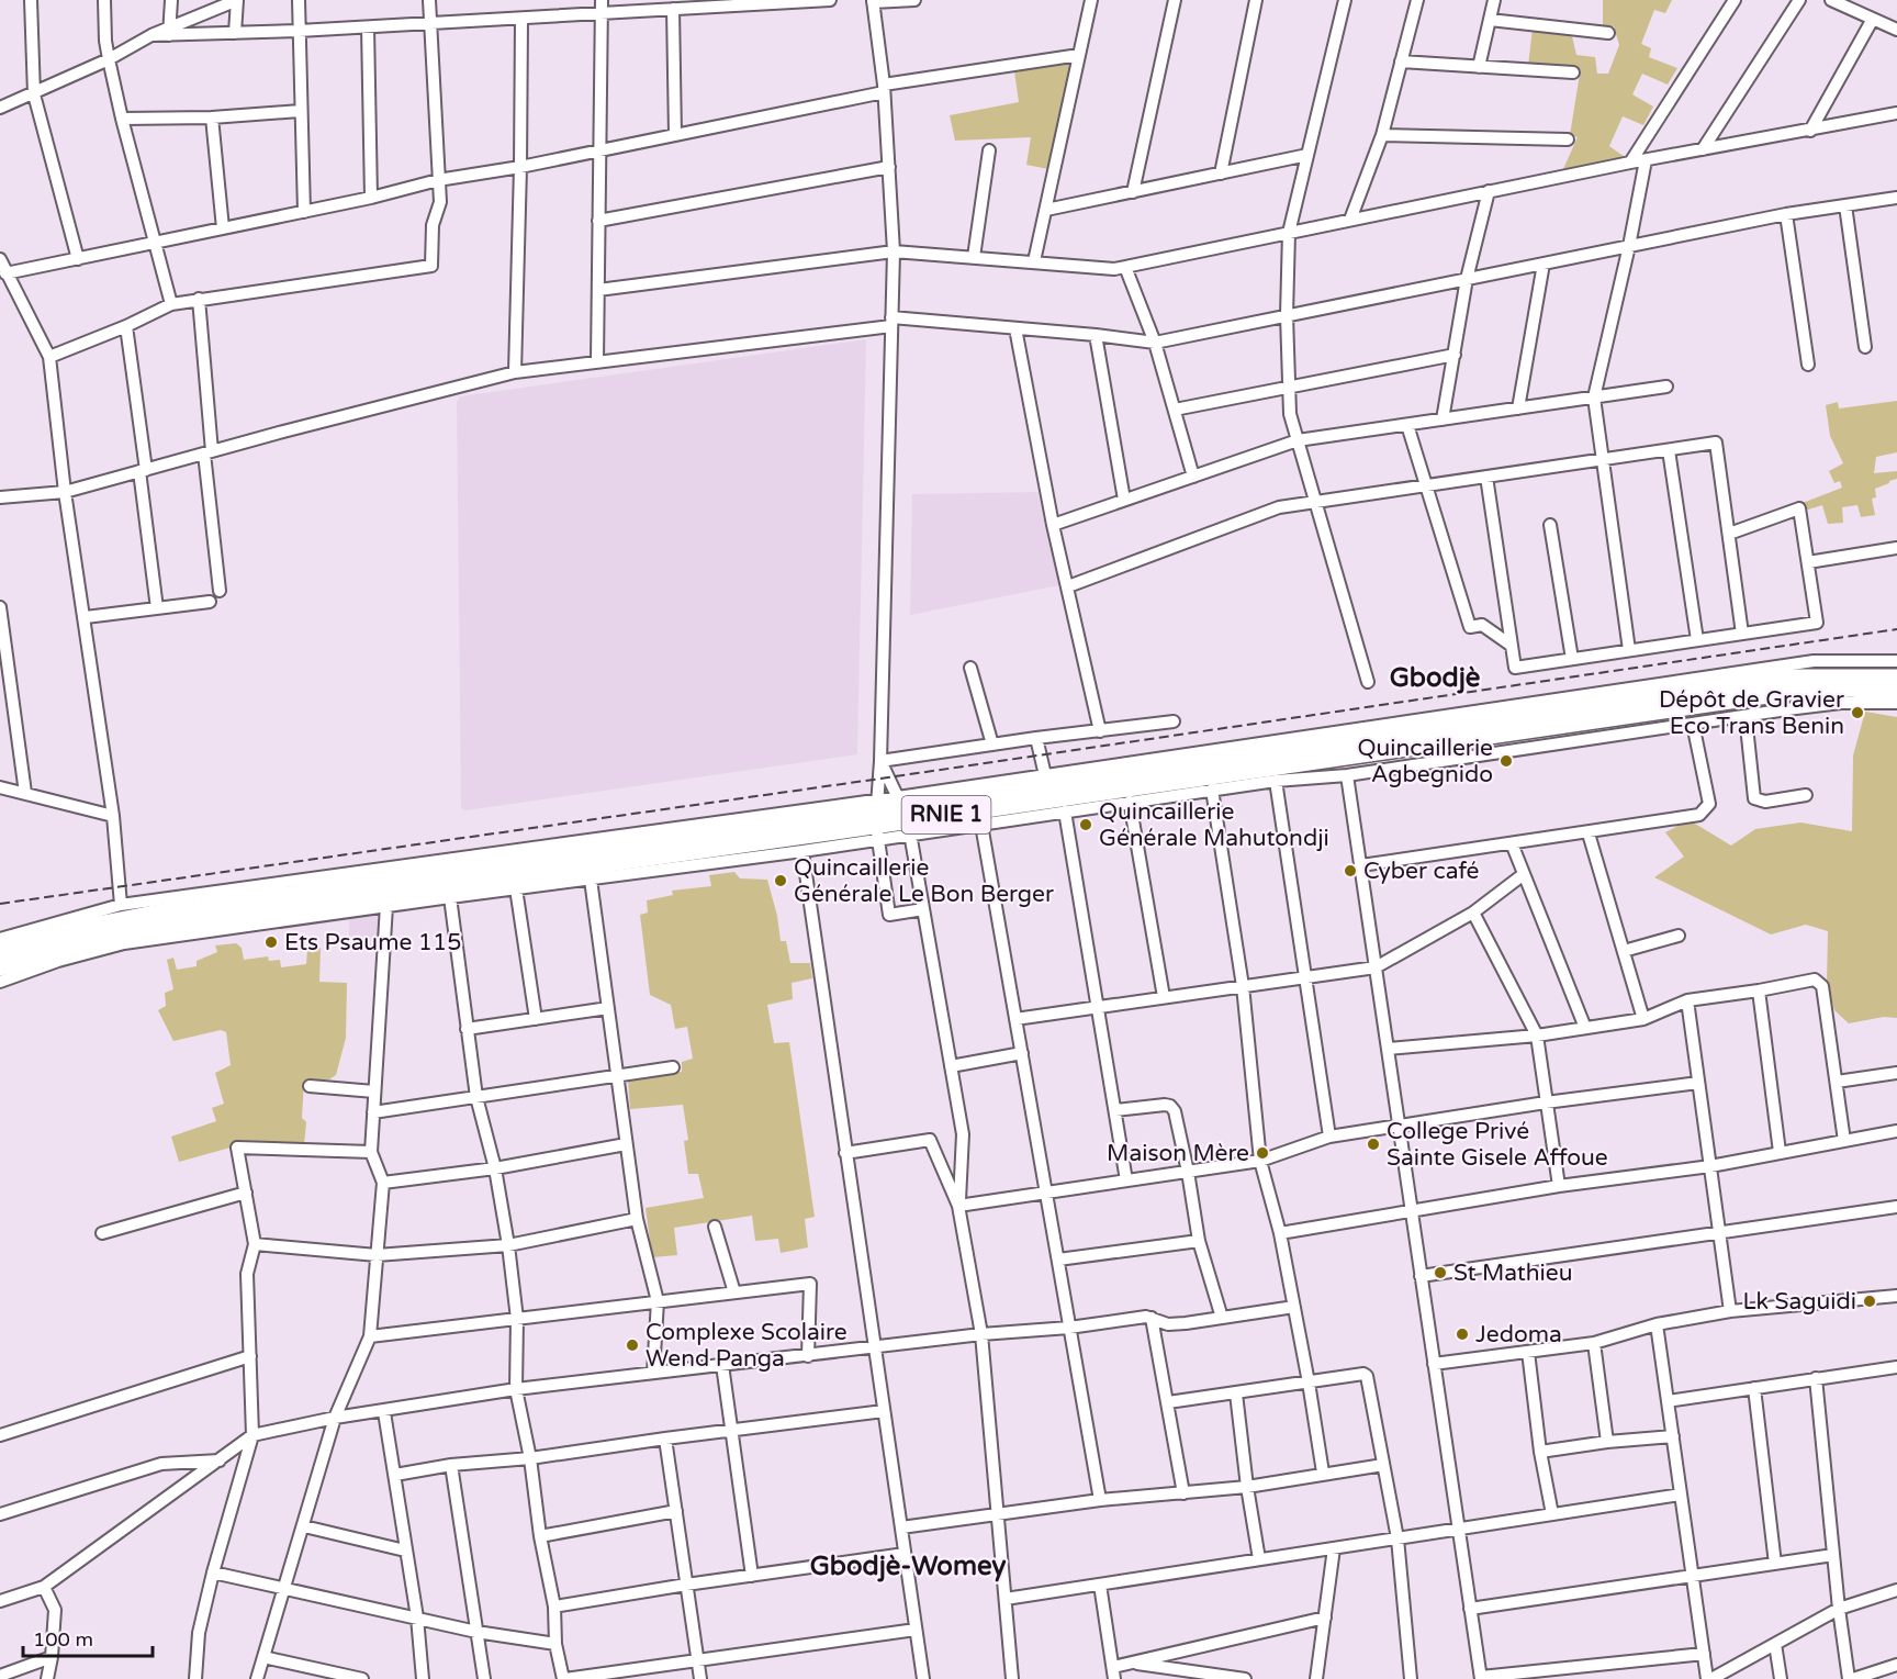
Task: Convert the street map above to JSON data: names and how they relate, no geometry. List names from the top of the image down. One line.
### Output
{"streets":{"highway":["RNIE 1"]},"districts":["Gbodjè","Gbodjè-Womey"],"places":["Dépôt de Gravier Eco Trans Benin","Quincaillerie Agbegnido","Quincaillerie Générale Mahutondji","Cyber café","Quincaillerie Générale Le Bon Berger","Ets Psaume 115","College Privé Sainte Gisele Affoue","Maison Mère","St Mathieu","Lk Saguidi","Jedoma","Complexe Scolaire Wend Panga"],"scale_bar":"100 m"}
